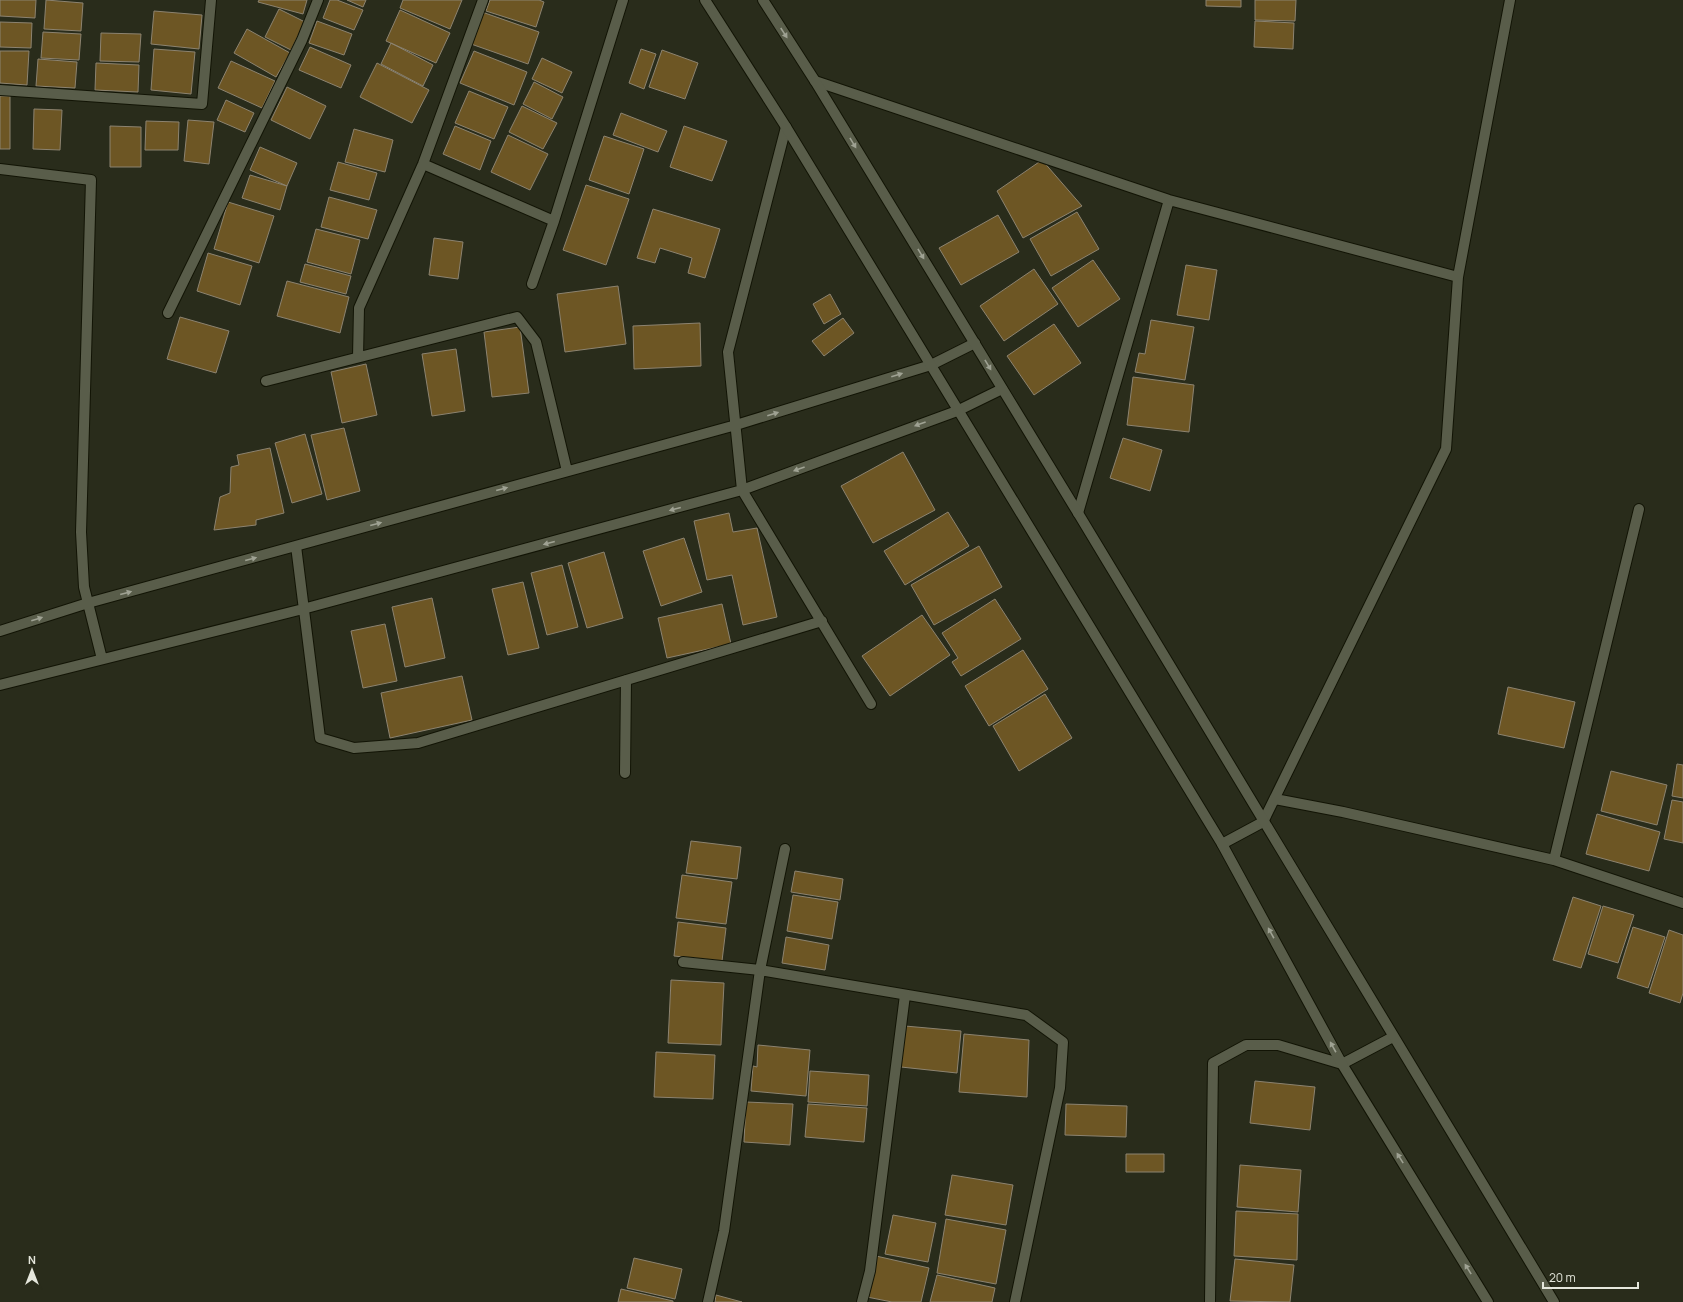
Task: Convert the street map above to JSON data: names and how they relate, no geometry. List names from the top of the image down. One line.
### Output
{"scale_bar":"20 m","north":"top"}
